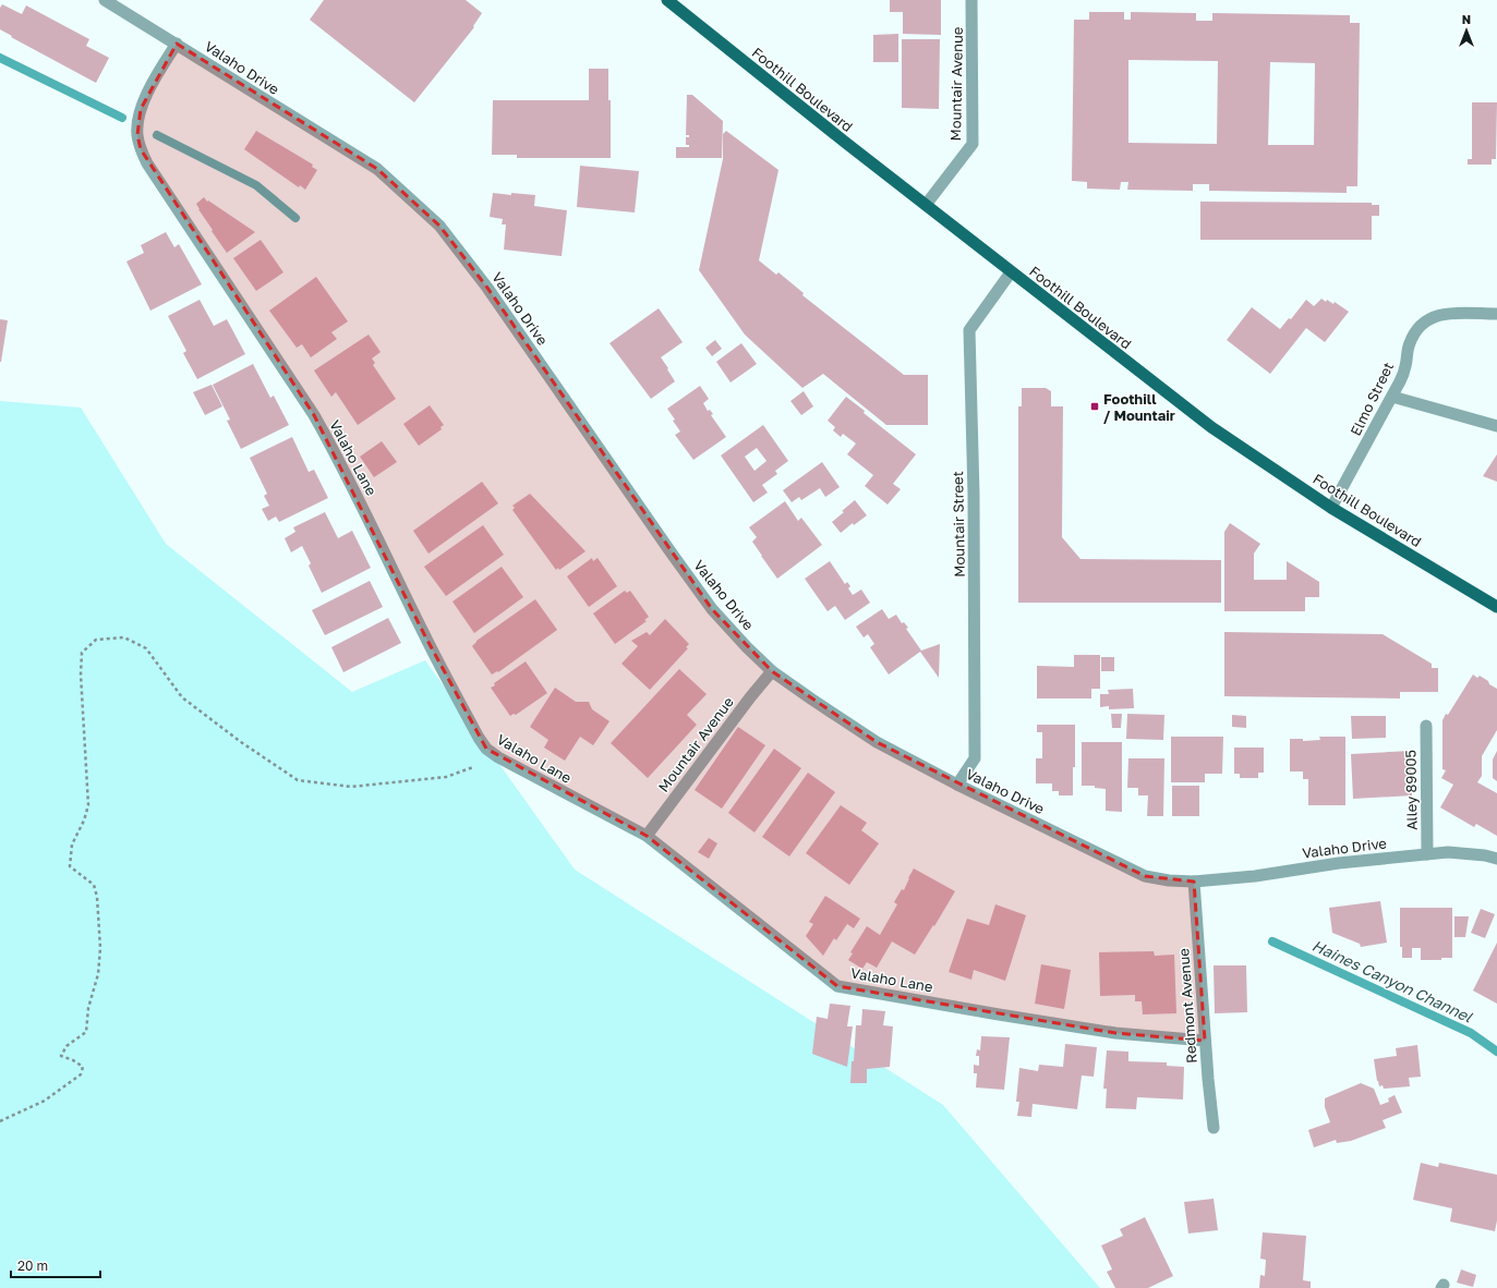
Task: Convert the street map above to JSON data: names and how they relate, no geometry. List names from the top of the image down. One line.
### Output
{"streets":{"main road":["Foothill Boulevard"],"street":["Valaho Drive","Mountair Avenue","Elmo Street","Valaho Lane","Mountair Street","Alley 89005","Redmont Avenue"]},"crossings":[["Valaho Drive","Mountair Avenue"],["Valaho Drive","Valaho Lane"],["Valaho Drive","Mountair Street"],["Valaho Drive","Alley 89005"],["Valaho Drive","Redmont Avenue"],["Mountair Avenue","Foothill Boulevard"],["Mountair Avenue","Valaho Lane"],["Foothill Boulevard","Elmo Street"],["Foothill Boulevard","Mountair Street"],["Valaho Lane","Redmont Avenue"]],"water":["Haines Canyon Channel"],"places":{"transit":["Foothill / Mountair"]},"scale_bar":"20 m","north":"top"}
